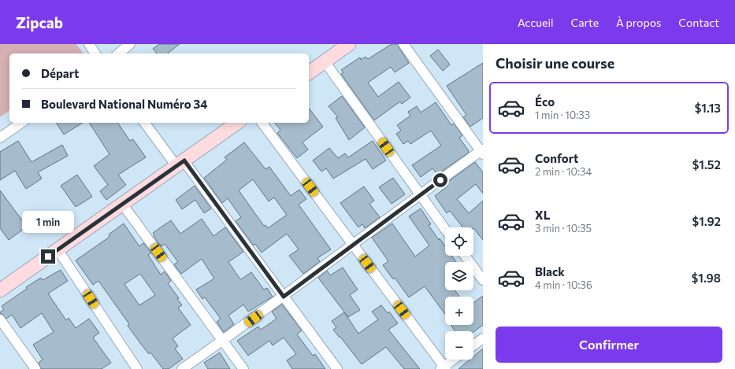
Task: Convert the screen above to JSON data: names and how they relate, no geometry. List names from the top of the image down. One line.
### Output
{"page":{"header":"Zipcab","nav":["Accueil","Carte","À propos","Contact"],"heading":"Choisir une course","banner":["Départ","Boulevard National Numéro 34"],"list":[{"name":"Éco","note":"1 min · 10:33","value":"$1.13"},{"name":"Confort","note":"2 min · 10:34","value":"$1.52"},{"name":"XL","note":"3 min · 10:35","value":"$1.92"},{"name":"Black","note":"4 min · 10:36","value":"$1.98"}],"bubble":"1 min","map_buttons":["+","−"],"buttons":"Confirmer"}}
